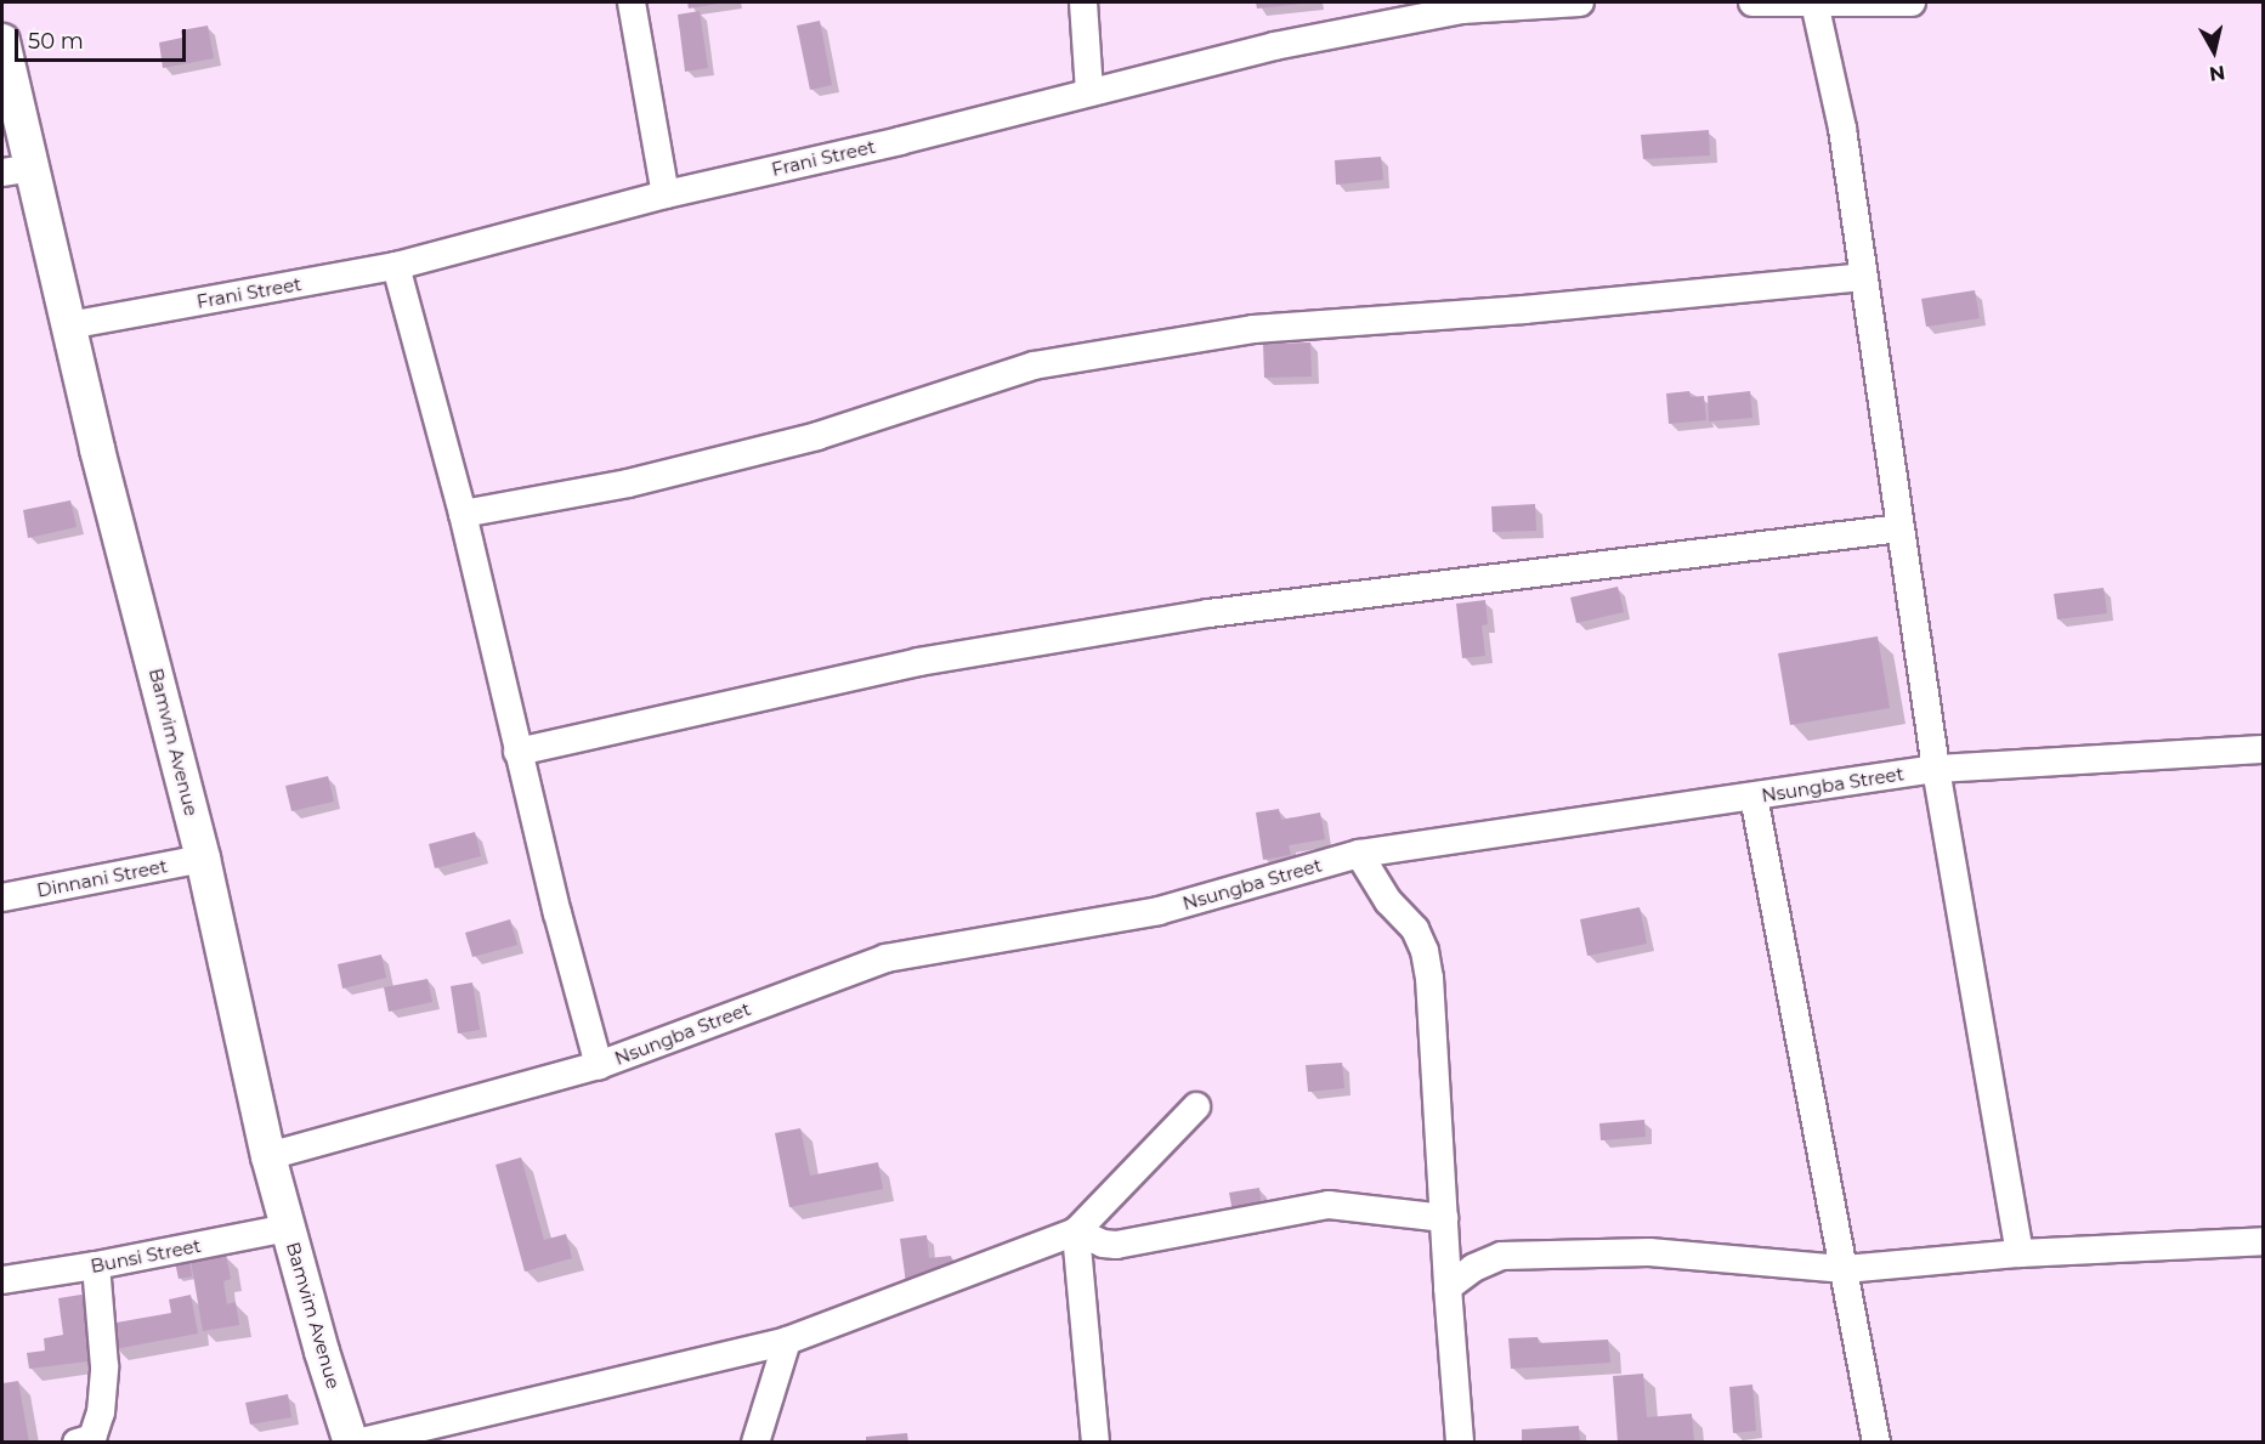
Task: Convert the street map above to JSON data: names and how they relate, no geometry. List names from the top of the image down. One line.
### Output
{"streets":{"street":["Frani Street","Bamvim Avenue","Nsungba Street","Dinnani Street","Bunsi Street"]},"crossings":[["Frani Street","Bamvim Avenue"],["Bamvim Avenue","Nsungba Street"],["Bamvim Avenue","Dinnani Street"],["Bamvim Avenue","Bunsi Street"]],"scale_bar":"50 m","north":"bottom"}
